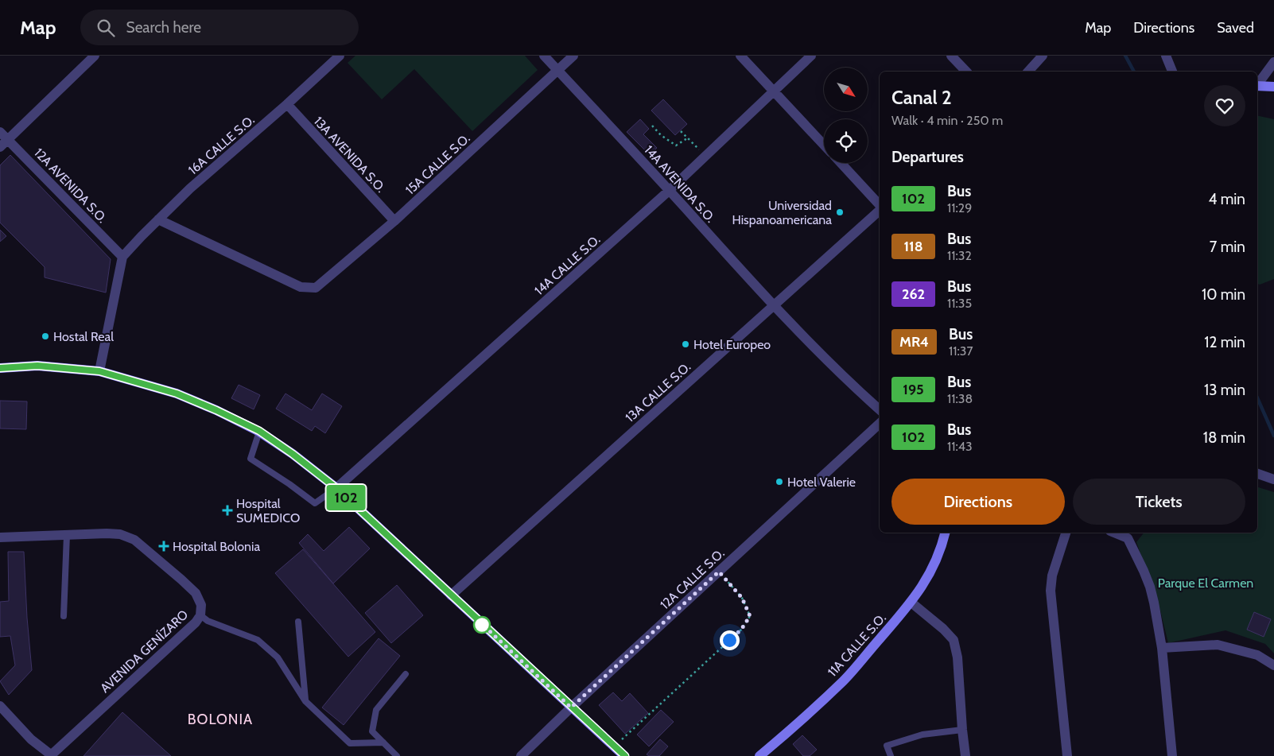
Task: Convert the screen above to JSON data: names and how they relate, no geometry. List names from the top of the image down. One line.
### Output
{"streets":{"main road":["11A CALLE S.O."],"street":["16A CALLE S.O.","13A AVENIDA S.O.","15A CALLE S.O.","14A AVENIDA S.O.","12A AVENIDA S.O.","14A CALLE S.O.","13A CALLE S.O.","12A CALLE S.O.","AVENIDA GENÍZARO"]},"crossings":[["16A CALLE S.O.","13A AVENIDA S.O."],["16A CALLE S.O.","15A CALLE S.O."],["16A CALLE S.O.","12A AVENIDA S.O."],["13A AVENIDA S.O.","15A CALLE S.O."],["15A CALLE S.O.","14A AVENIDA S.O."],["14A AVENIDA S.O.","14A CALLE S.O."],["14A AVENIDA S.O.","13A CALLE S.O."]],"districts":["BOLONIA"],"parks":["Parque El Carmen"],"places":{"other":["Universidad Hispanoamericana","Hostal Real","Hotel Europeo","Hotel Valerie"],"health":["Hospital SUMEDICO","Hospital Bolonia"]},"lines":["bus line 102"],"north":"bottom right","page":{"header":"Map","search":"Search here","nav":["Map","Directions","Saved"],"on_map":"102","heading":[["Canal 2","Walk · 4 min · 250 m"],"Departures"],"list":[{"mark":"102","name":"Bus","note":"11:29","value":"4 min"},{"mark":"118","name":"Bus","note":"11:32","value":"7 min"},{"mark":"262","name":"Bus","note":"11:35","value":"10 min"},{"mark":"MR4","name":"Bus","note":"11:37","value":"12 min"},{"mark":"195","name":"Bus","note":"11:38","value":"13 min"},{"mark":"102","name":"Bus","note":"11:43","value":"18 min"}],"buttons":["Directions","Tickets"]}}
